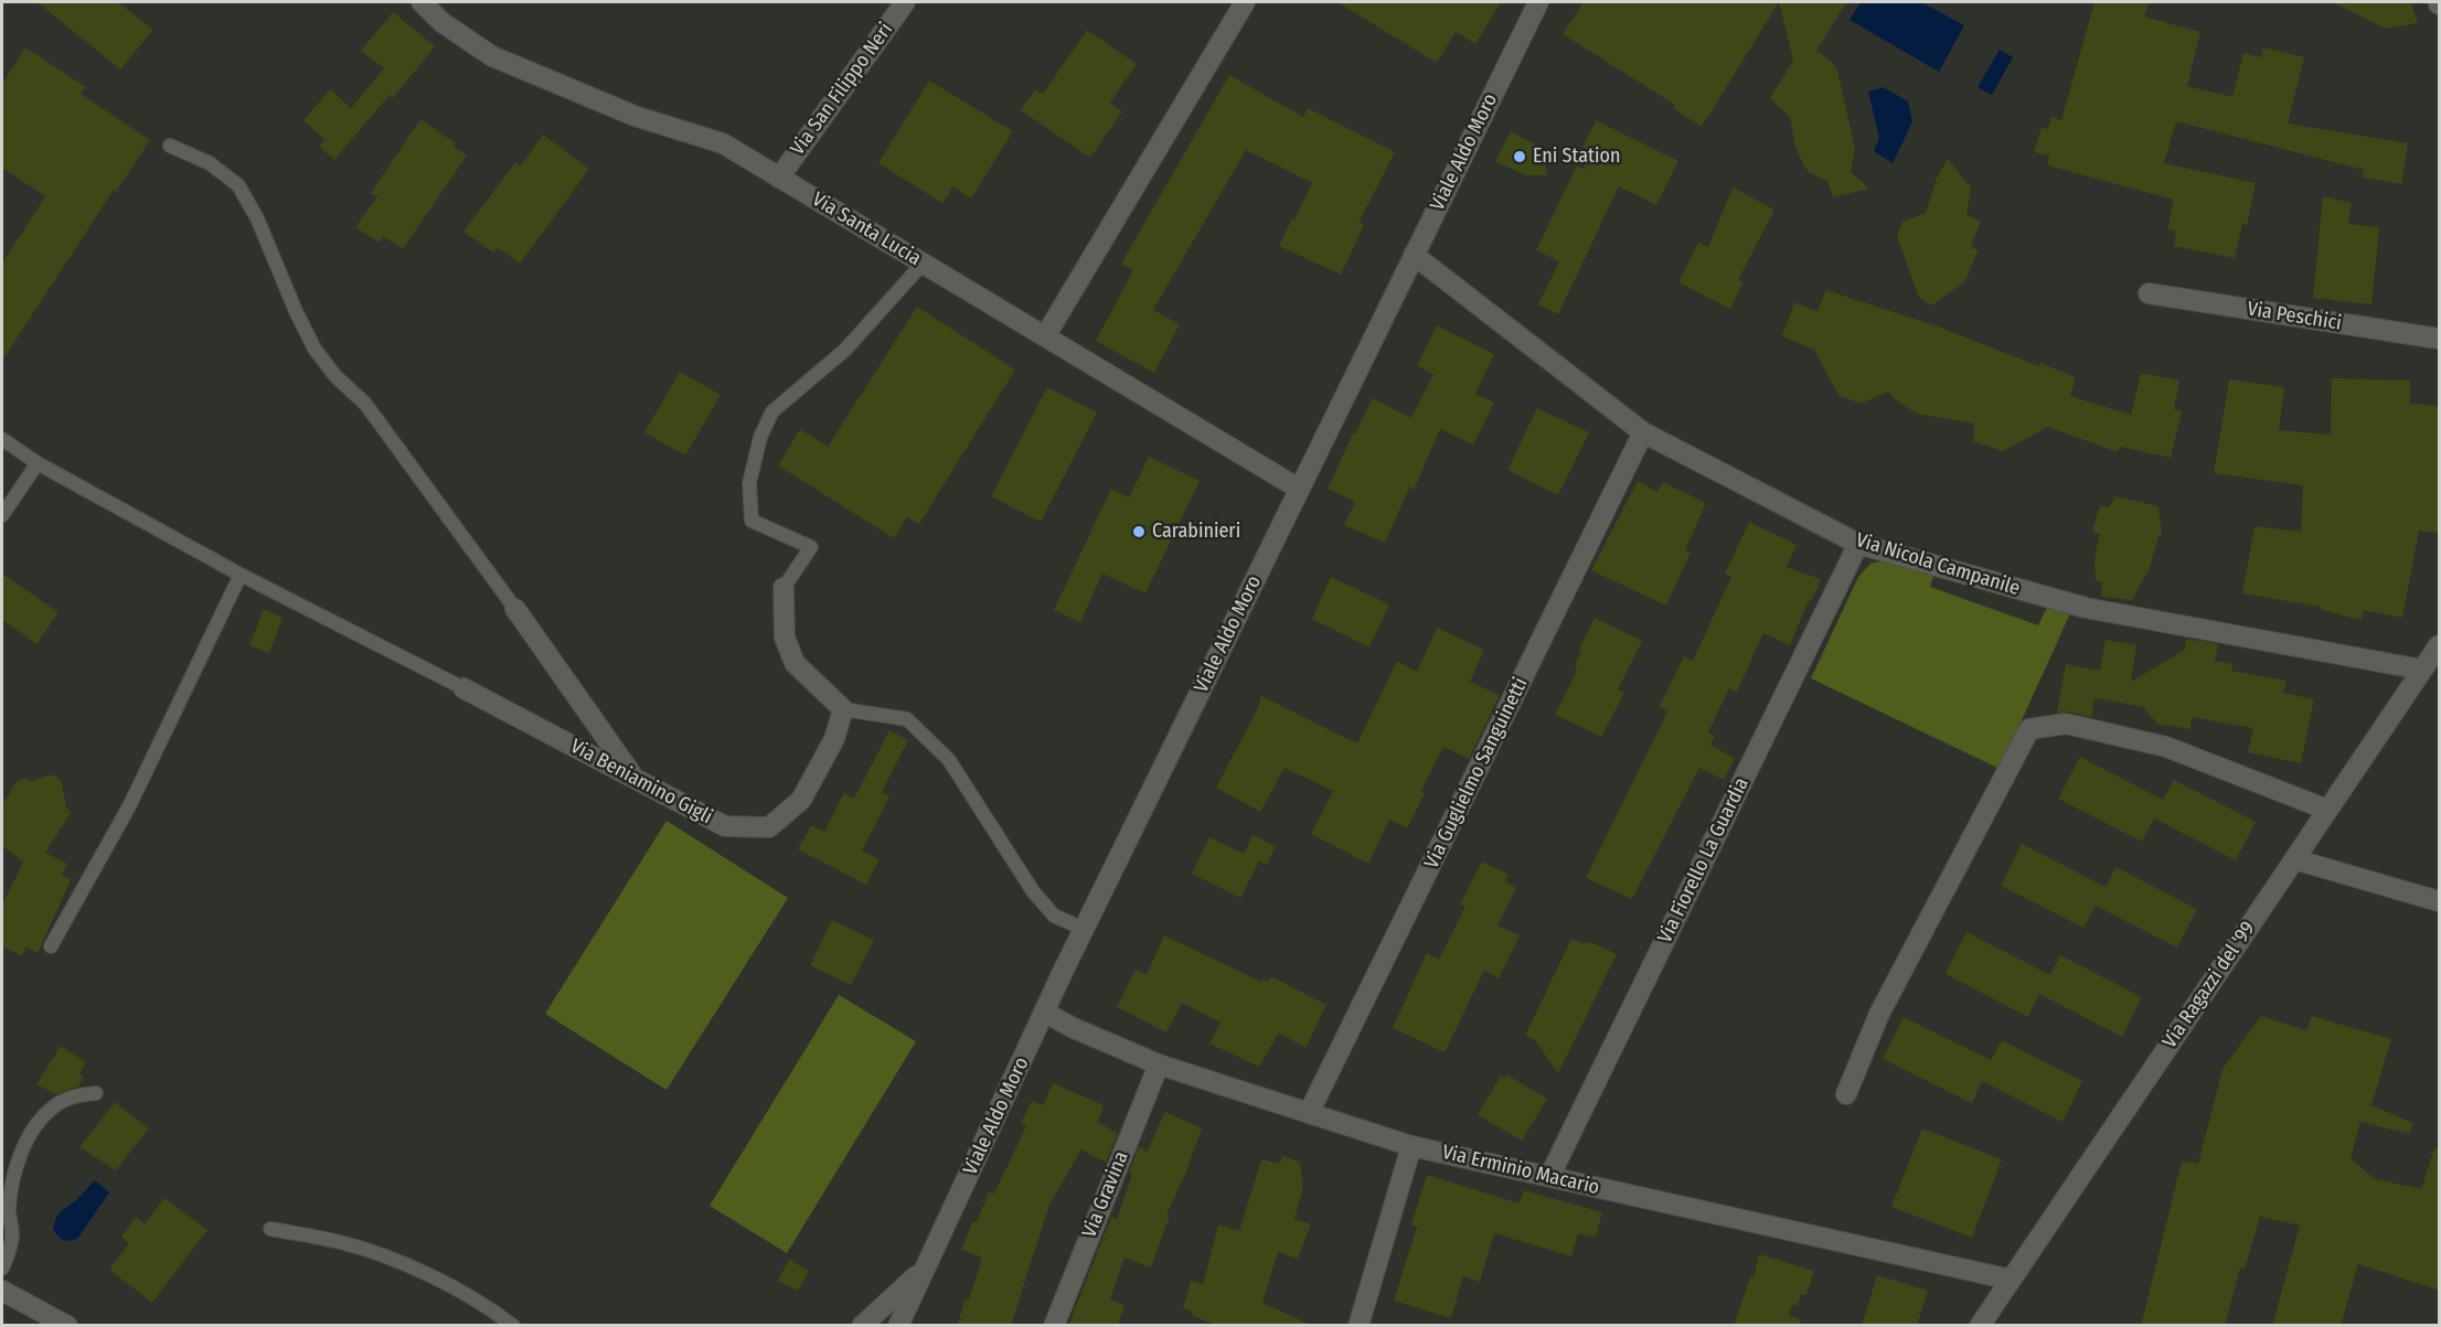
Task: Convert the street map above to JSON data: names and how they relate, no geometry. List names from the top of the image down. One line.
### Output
{"streets":{"street":["Via San Filippo Neri","Viale Aldo Moro","Via Santa Lucia","Via Peschici","Via Nicola Campanile","Via Guglielmo Sanguinetti","Via Beniamino Gigli","Via Fiorello La Guardia","Via Ragazzi del '99","Via Erminio Macario","Via Gravina"]},"crossings":[["Via San Filippo Neri","Via Santa Lucia"],["Viale Aldo Moro","Via Santa Lucia"],["Viale Aldo Moro","Via Nicola Campanile"],["Viale Aldo Moro","Via Erminio Macario"],["Via Nicola Campanile","Via Guglielmo Sanguinetti"],["Via Nicola Campanile","Via Fiorello La Guardia"],["Via Nicola Campanile","Via Ragazzi del '99"],["Via Guglielmo Sanguinetti","Via Erminio Macario"],["Via Fiorello La Guardia","Via Erminio Macario"],["Via Ragazzi del '99","Via Erminio Macario"],["Via Erminio Macario","Via Gravina"]],"places":["Eni Station","Carabinieri"]}
